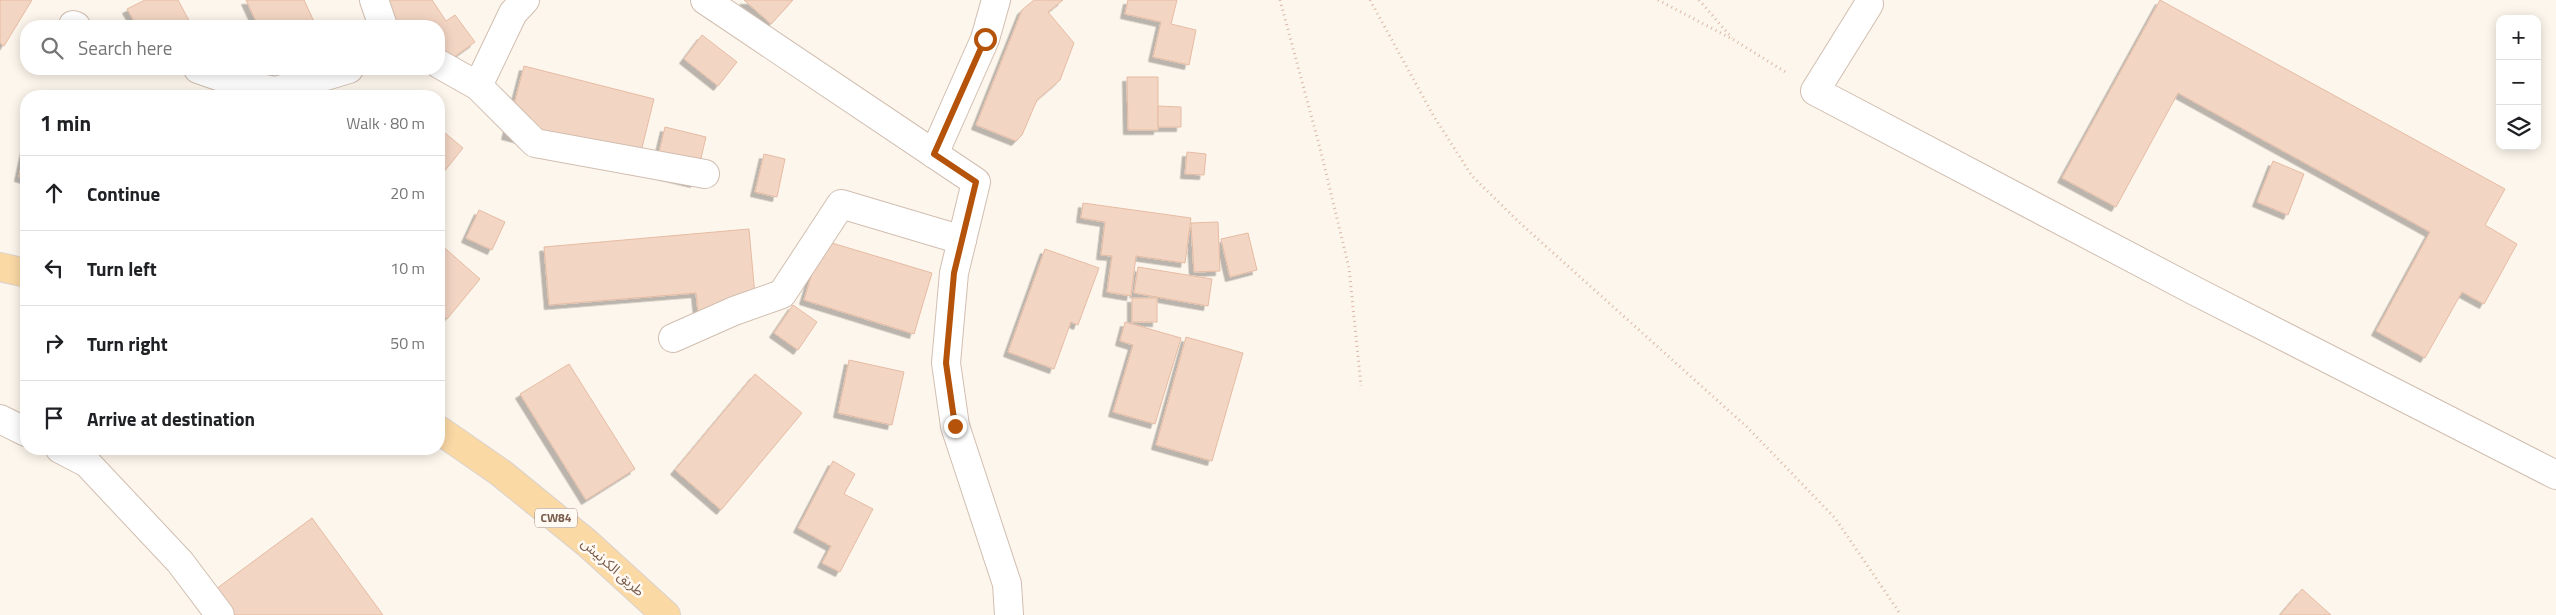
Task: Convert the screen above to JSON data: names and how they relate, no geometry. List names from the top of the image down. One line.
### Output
{"streets":{"main road":["CW84","طريق الكرنيش"]},"page":{"map_buttons":["+","−"],"search":"Search here","heading":["1 min","Walk · 80 m"],"list":[["Continue","20 m"],["Turn left","10 m"],["Turn right","50 m"],"Arrive at destination"]}}
